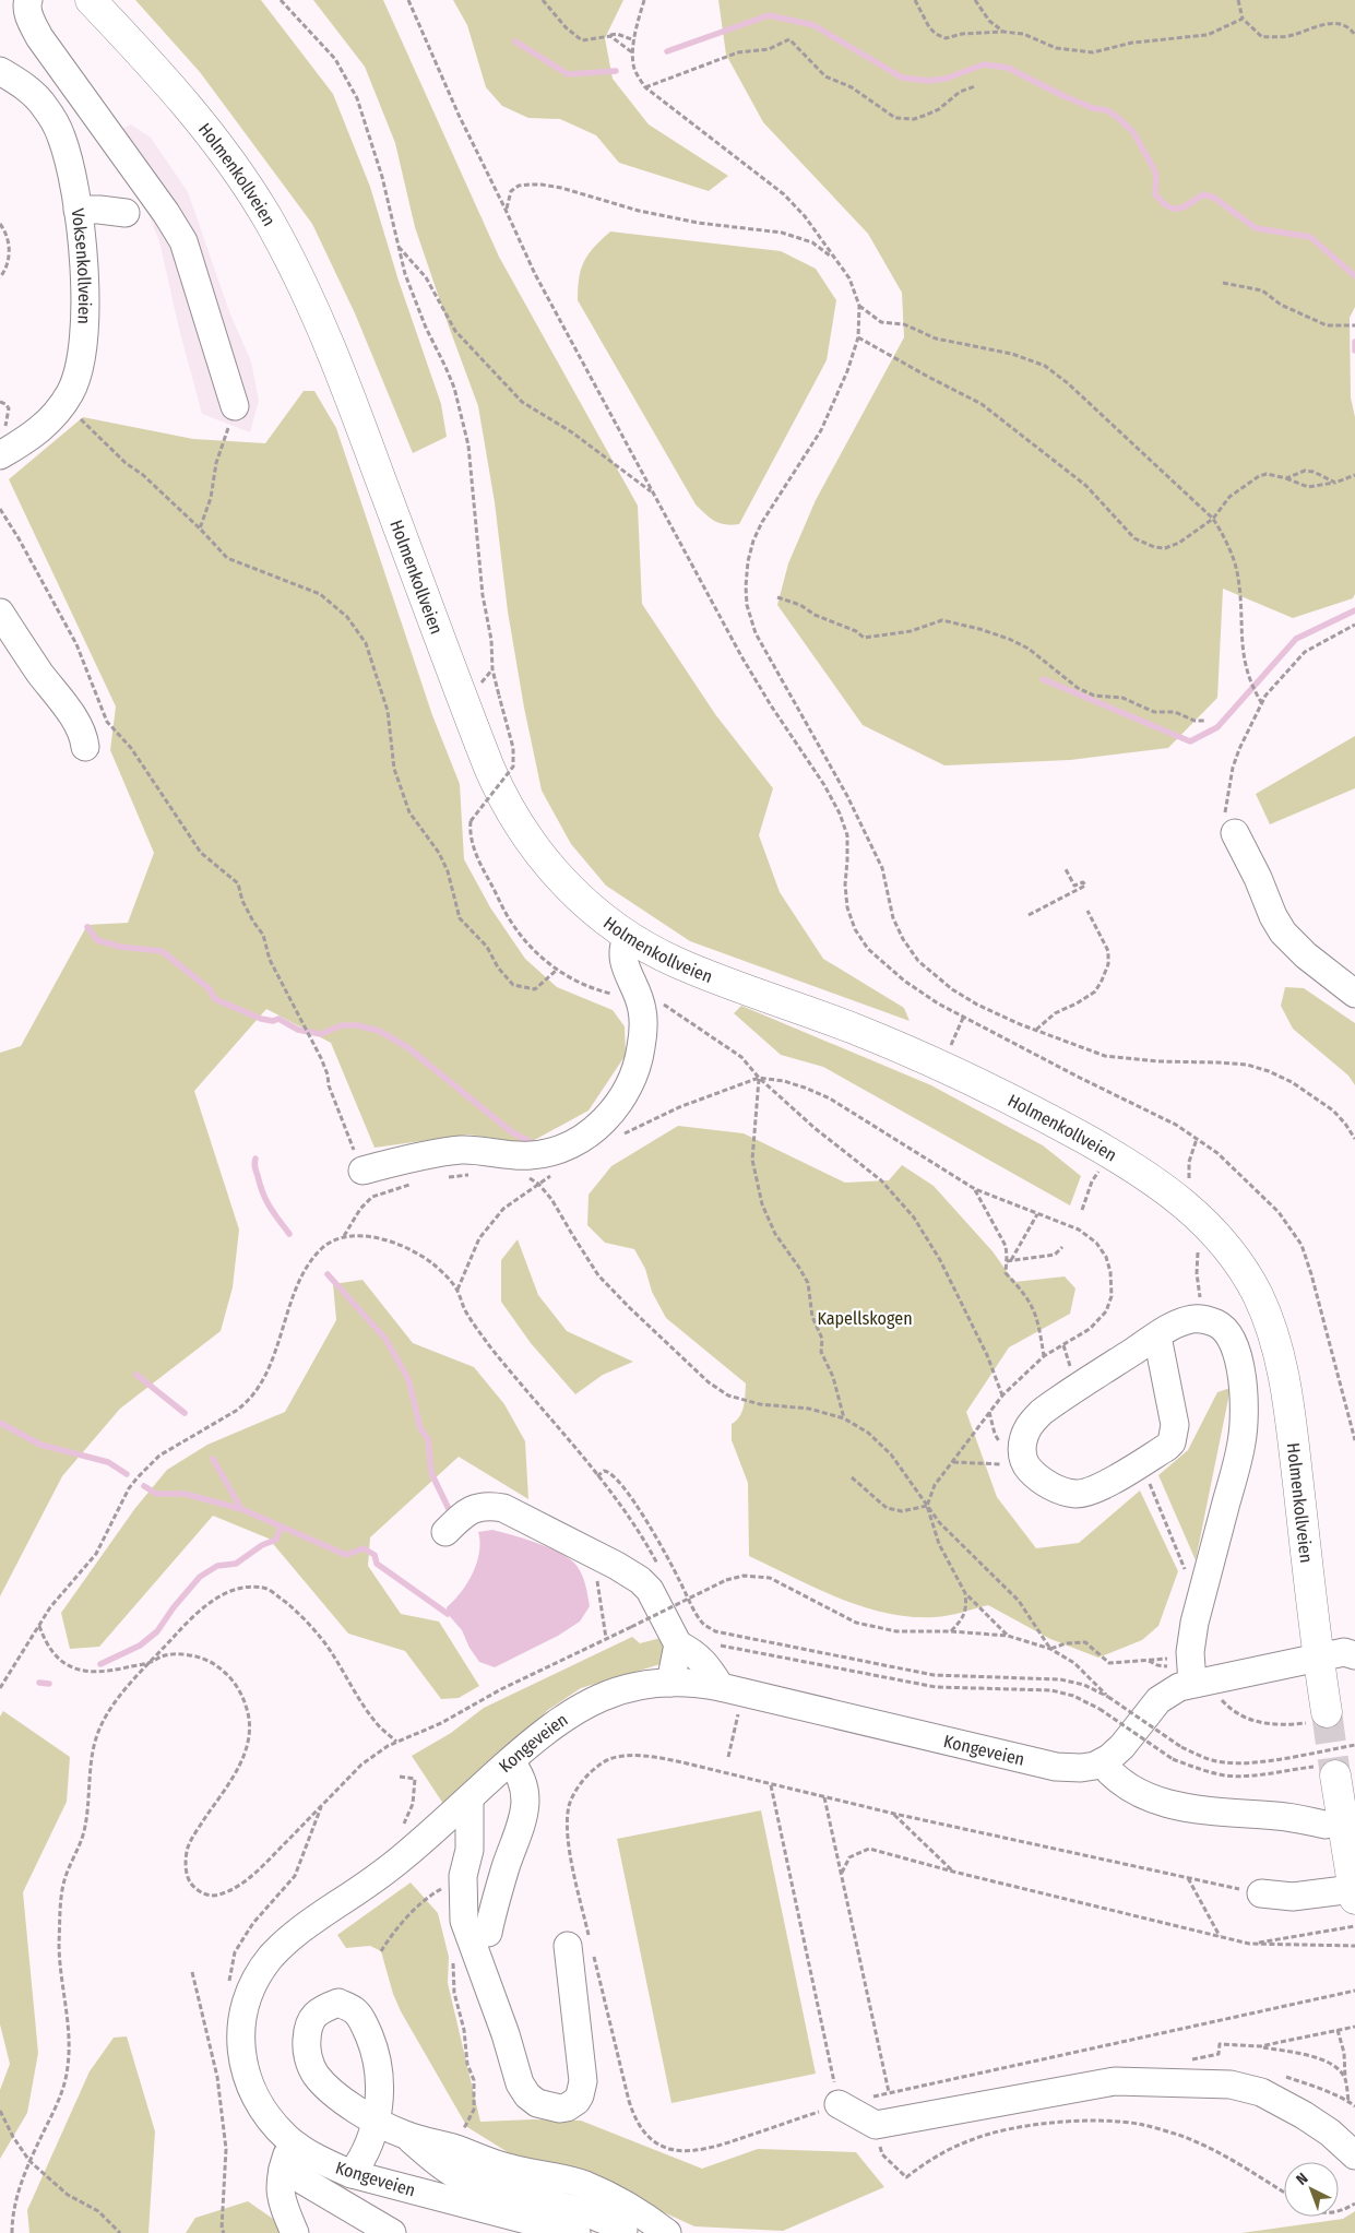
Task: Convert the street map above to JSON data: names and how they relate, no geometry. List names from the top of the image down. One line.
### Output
{"streets":{"main road":["Holmenkollveien"],"street":["Voksenkollveien","Kongeveien"]},"crossings":[["Holmenkollveien","Kongeveien"]],"parks":["Kapellskogen"],"north":"top left"}
